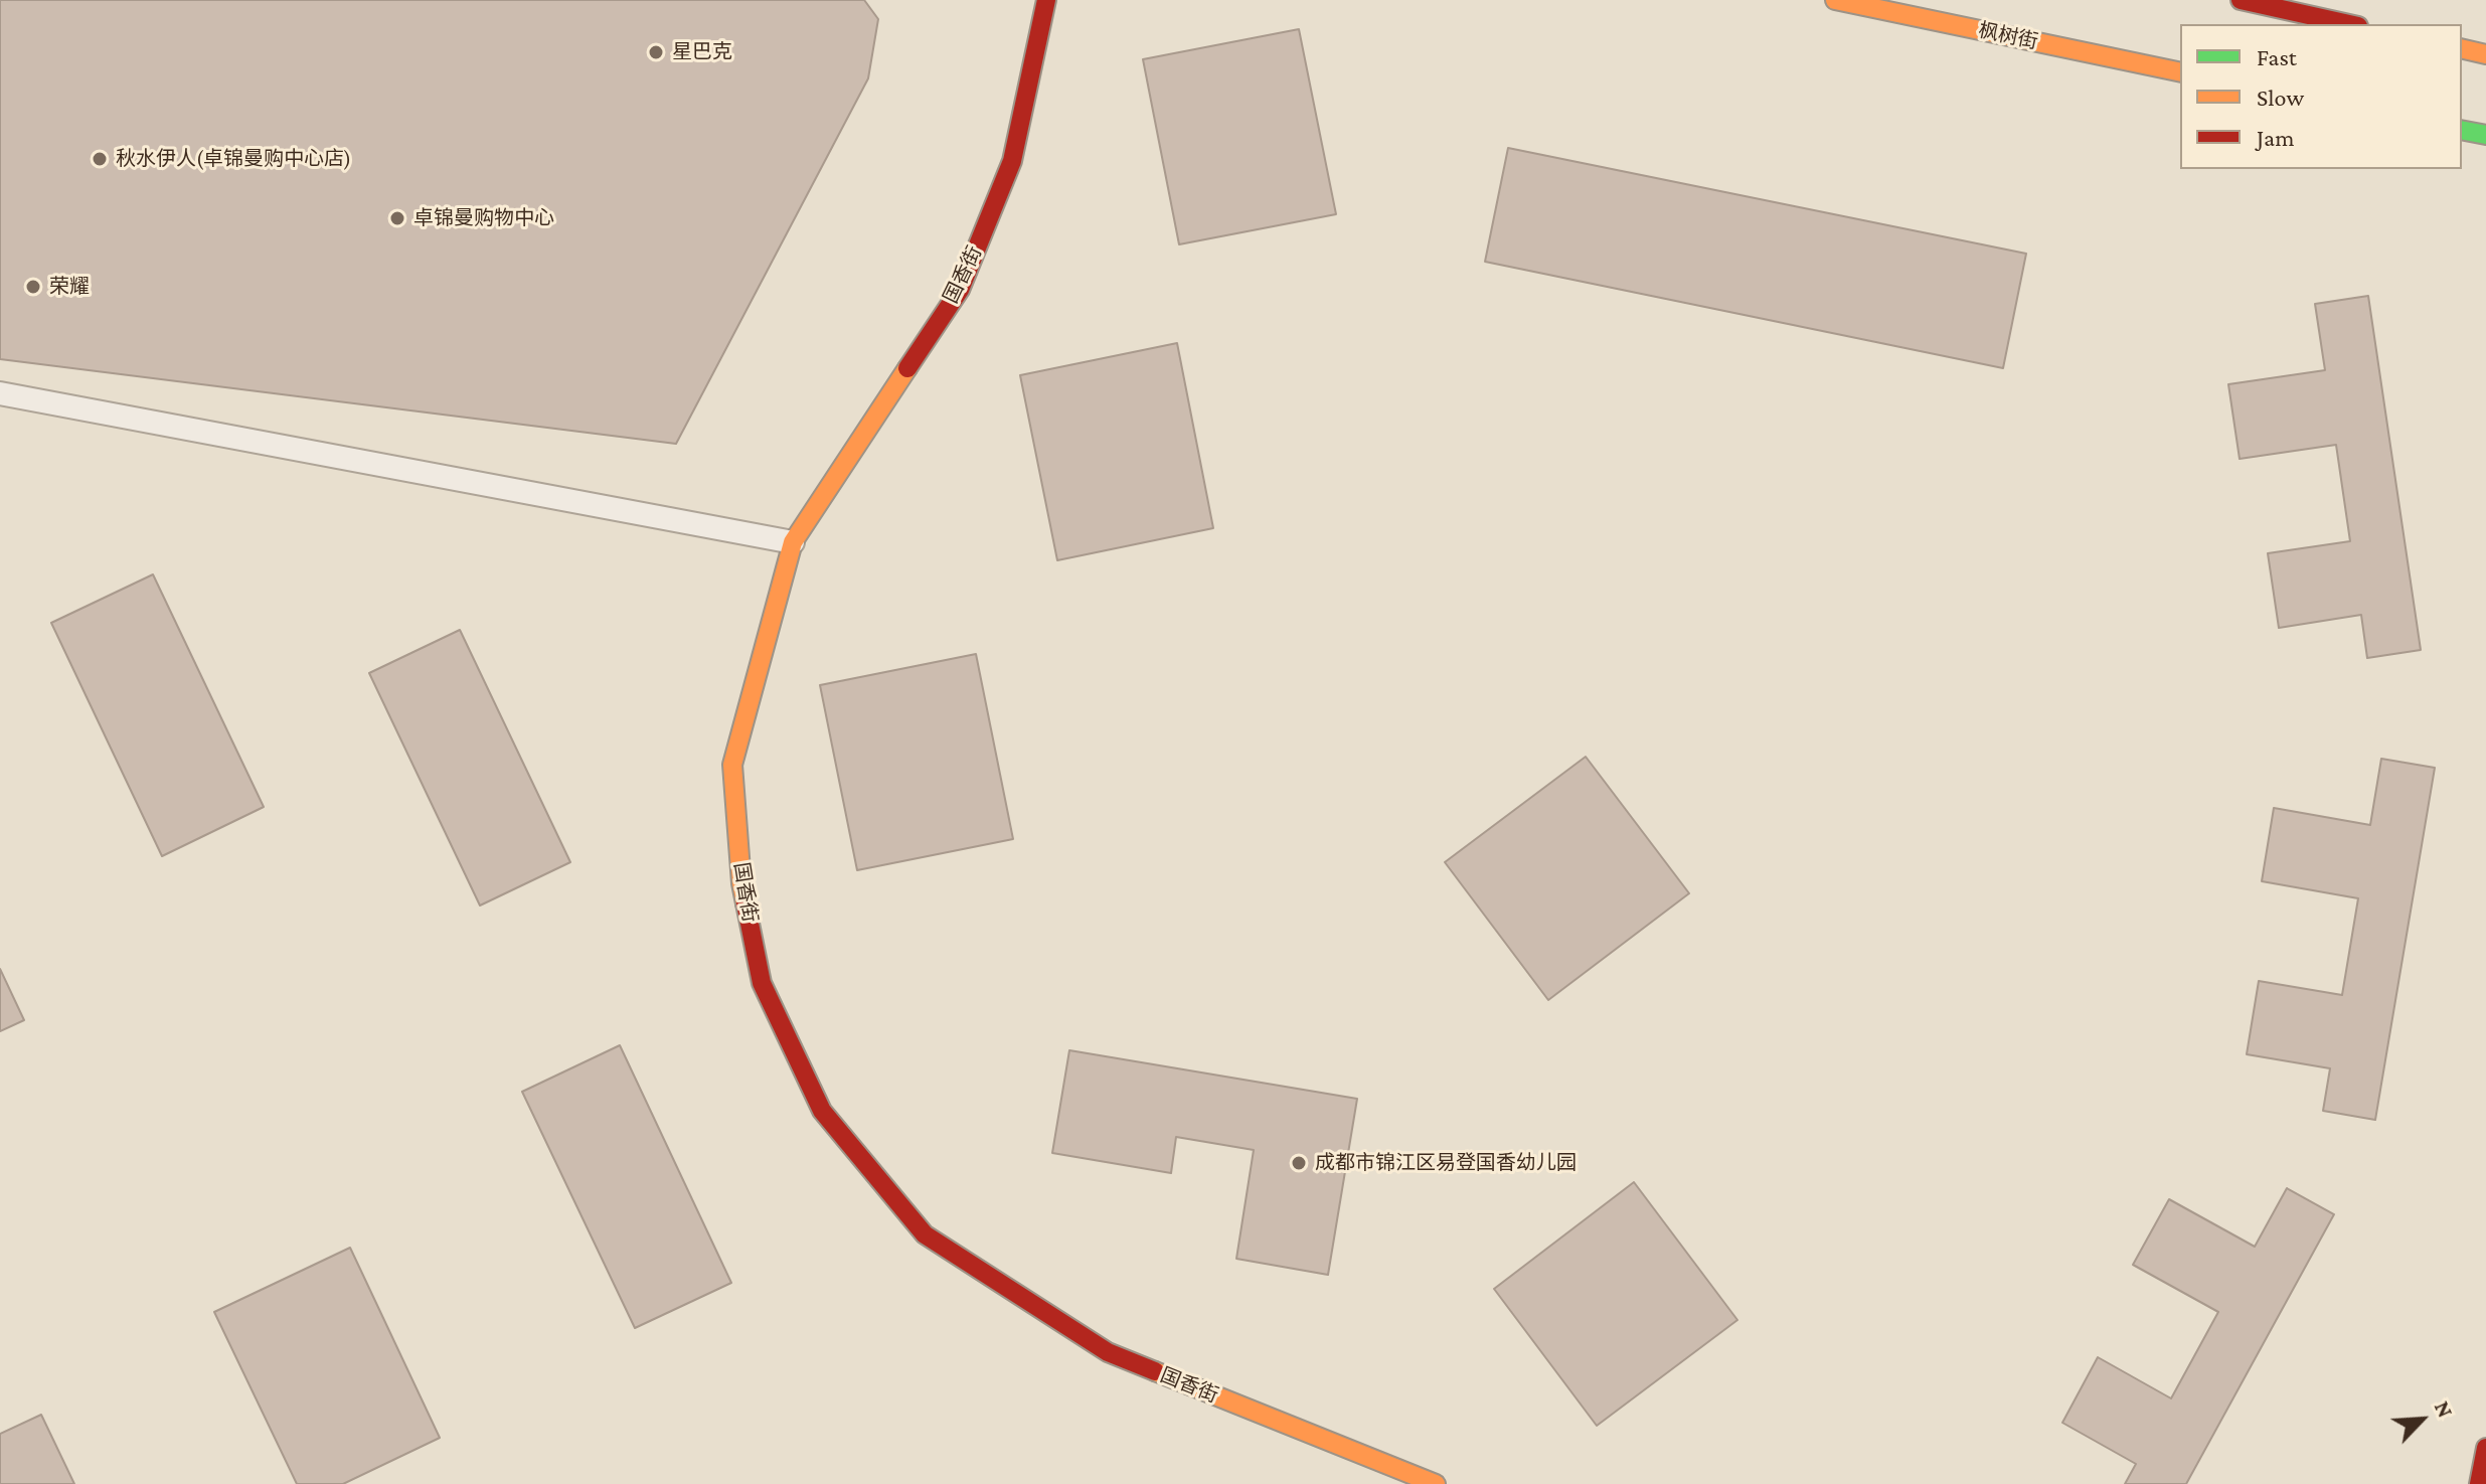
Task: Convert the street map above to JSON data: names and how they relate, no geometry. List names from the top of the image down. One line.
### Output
{"streets":{"street":["枫树街","国香街"]},"places":["星巴克","秋水伊人(卓锦曼购中心店)","卓锦曼购物中心","荣耀","成都市锦江区易登国香幼儿园"],"legend":["Fast","Slow","Jam"],"north":"top right"}
